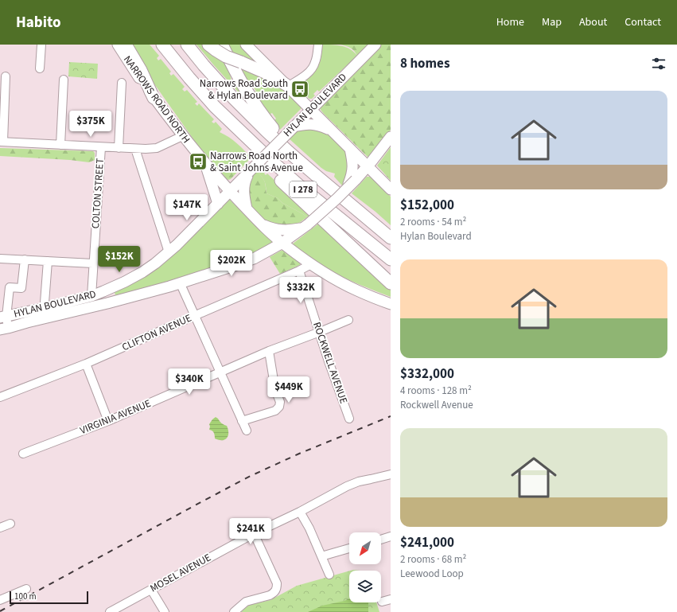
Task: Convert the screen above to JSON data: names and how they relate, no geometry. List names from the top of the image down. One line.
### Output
{"streets":{"highway":["I 278"],"main road":["NARROWS ROAD NORTH","HYLAN BOULEVARD"],"street":["COLTON STREET","CLIFTON AVENUE","ROCKWELL AVENUE","VIRGINIA AVENUE","MOSEL AVENUE"]},"crossings":[["NARROWS ROAD NORTH","HYLAN BOULEVARD"],["NARROWS ROAD NORTH","CLIFTON AVENUE"],["HYLAN BOULEVARD","COLTON STREET"],["CLIFTON AVENUE","ROCKWELL AVENUE"],["ROCKWELL AVENUE","VIRGINIA AVENUE"]],"places":{"bus stop":["Narrows Road South & Hylan Boulevard","Narrows Road North & Saint Johns Avenue"]},"scale_bar":"100 m","north":"bottom left","page":{"header":"Habito","nav":["Home","Map","About","Contact"],"heading":"8 homes","list":[{"name":"$152,000","note":"2 rooms · 54 m² · Hylan Boulevard"},{"name":"$332,000","note":"4 rooms · 128 m² · Rockwell Avenue"},{"name":"$241,000","note":"2 rooms · 68 m² · Leewood Loop"}],"price":["$375K","$147K","$152K","$202K","$332K","$340K","$449K","$241K"],"scale":"100 m"}}
